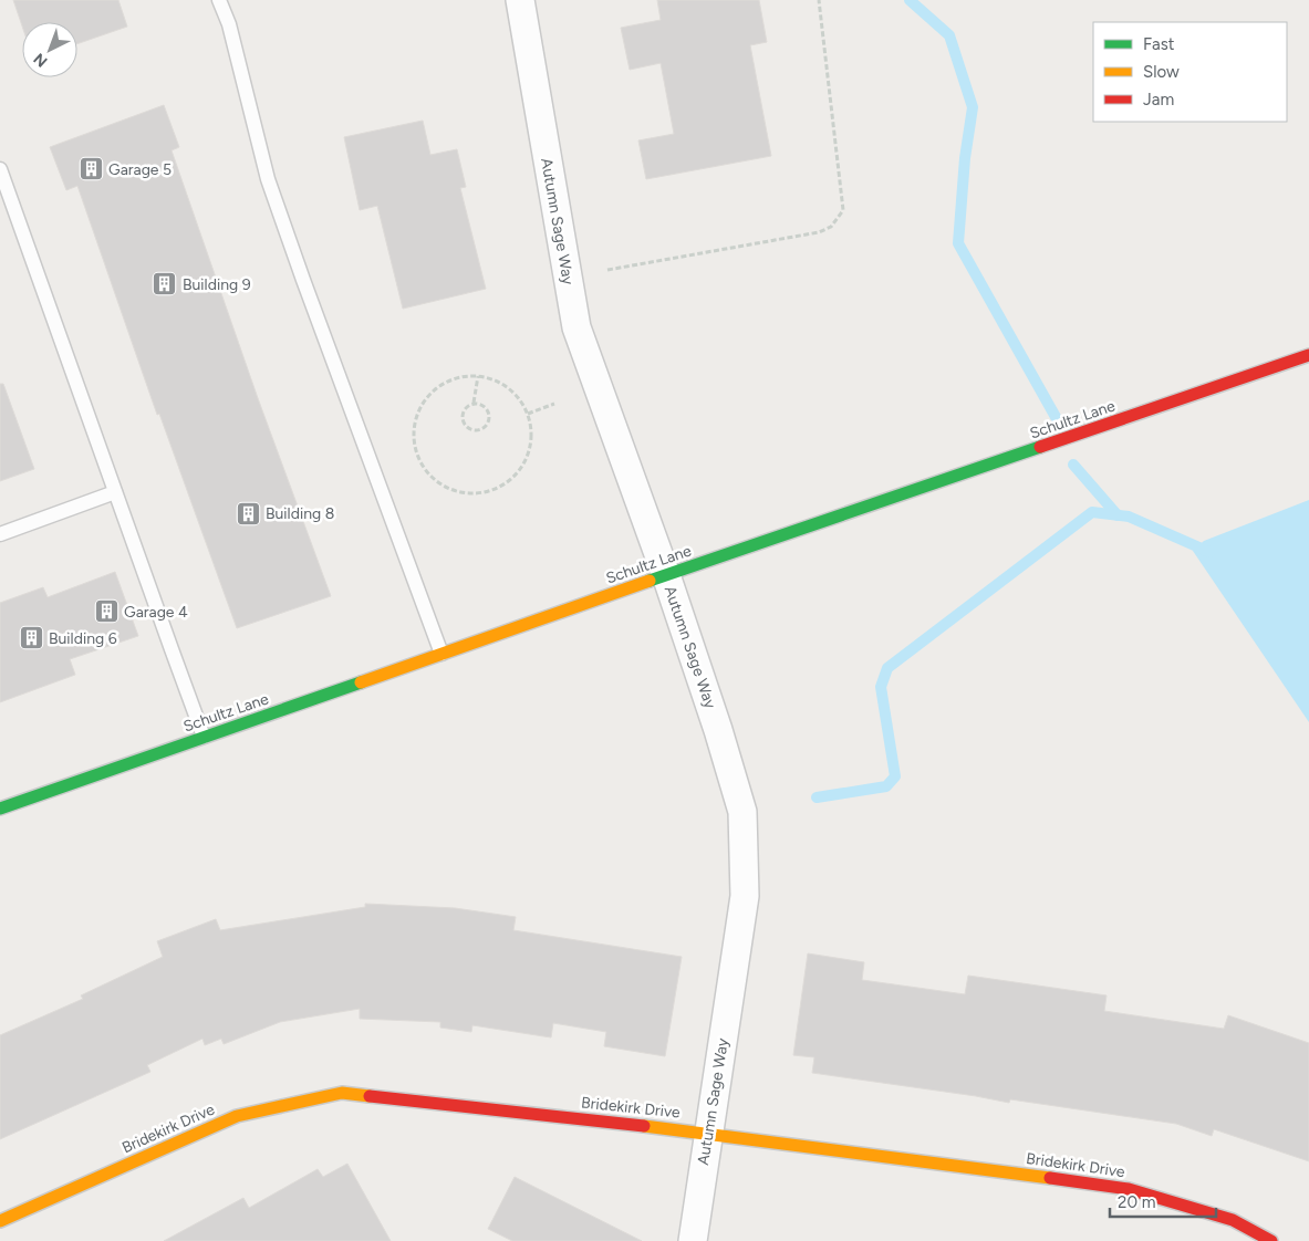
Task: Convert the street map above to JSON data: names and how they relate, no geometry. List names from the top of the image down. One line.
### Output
{"streets":{"street":["Autumn Sage Way","Schultz Lane","Bridekirk Drive"]},"crossings":[["Autumn Sage Way","Schultz Lane"],["Autumn Sage Way","Bridekirk Drive"]],"places":{"building":["Garage 5","Building 9","Building 8","Garage 4","Building 6"]},"legend":["Fast","Slow","Jam"],"scale_bar":"20 m","north":"bottom left"}
